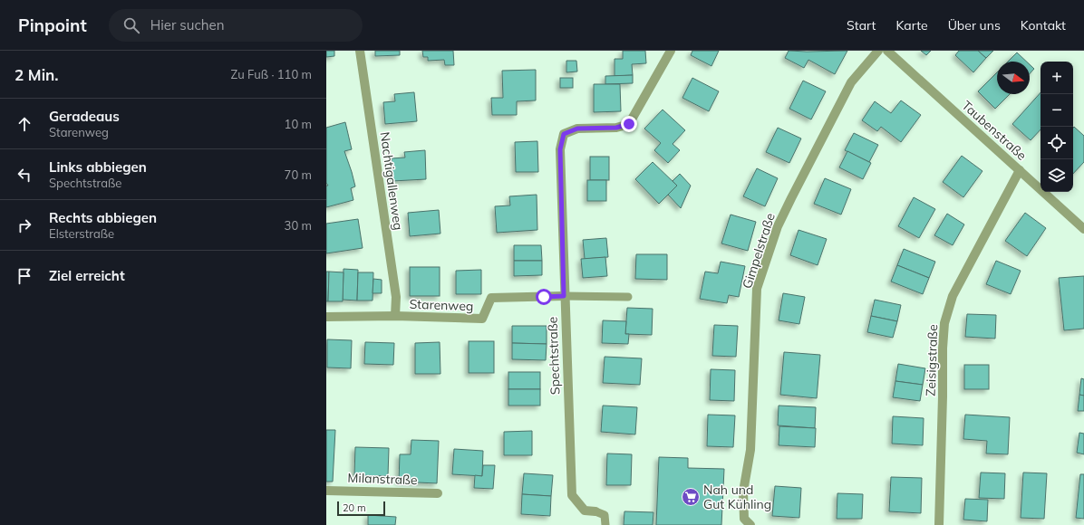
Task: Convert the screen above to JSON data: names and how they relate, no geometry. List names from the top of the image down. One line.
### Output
{"streets":{"street":["Taubenstraße","Nachtigallenweg","Gimpelstraße","Starenweg","Spechtstraße","Zeisigstraße","Milanstraße"]},"crossings":[["Taubenstraße","Zeisigstraße"],["Nachtigallenweg","Starenweg"],["Starenweg","Spechtstraße"]],"places":{"supermarket":["Nah und Gut Kühling"]},"scale_bar":"20 m","north":"right","page":{"header":"Pinpoint","search":"Hier suchen","nav":["Start","Karte","Über uns","Kontakt"],"heading":["2 Min.","Zu Fuß · 110 m"],"map_buttons":["+","−"],"list":[["Geradeaus","Starenweg","10 m"],["Links abbiegen","Spechtstraße","70 m"],["Rechts abbiegen","Elsterstraße","30 m"],"Ziel erreicht"],"scale":"20 m"}}
